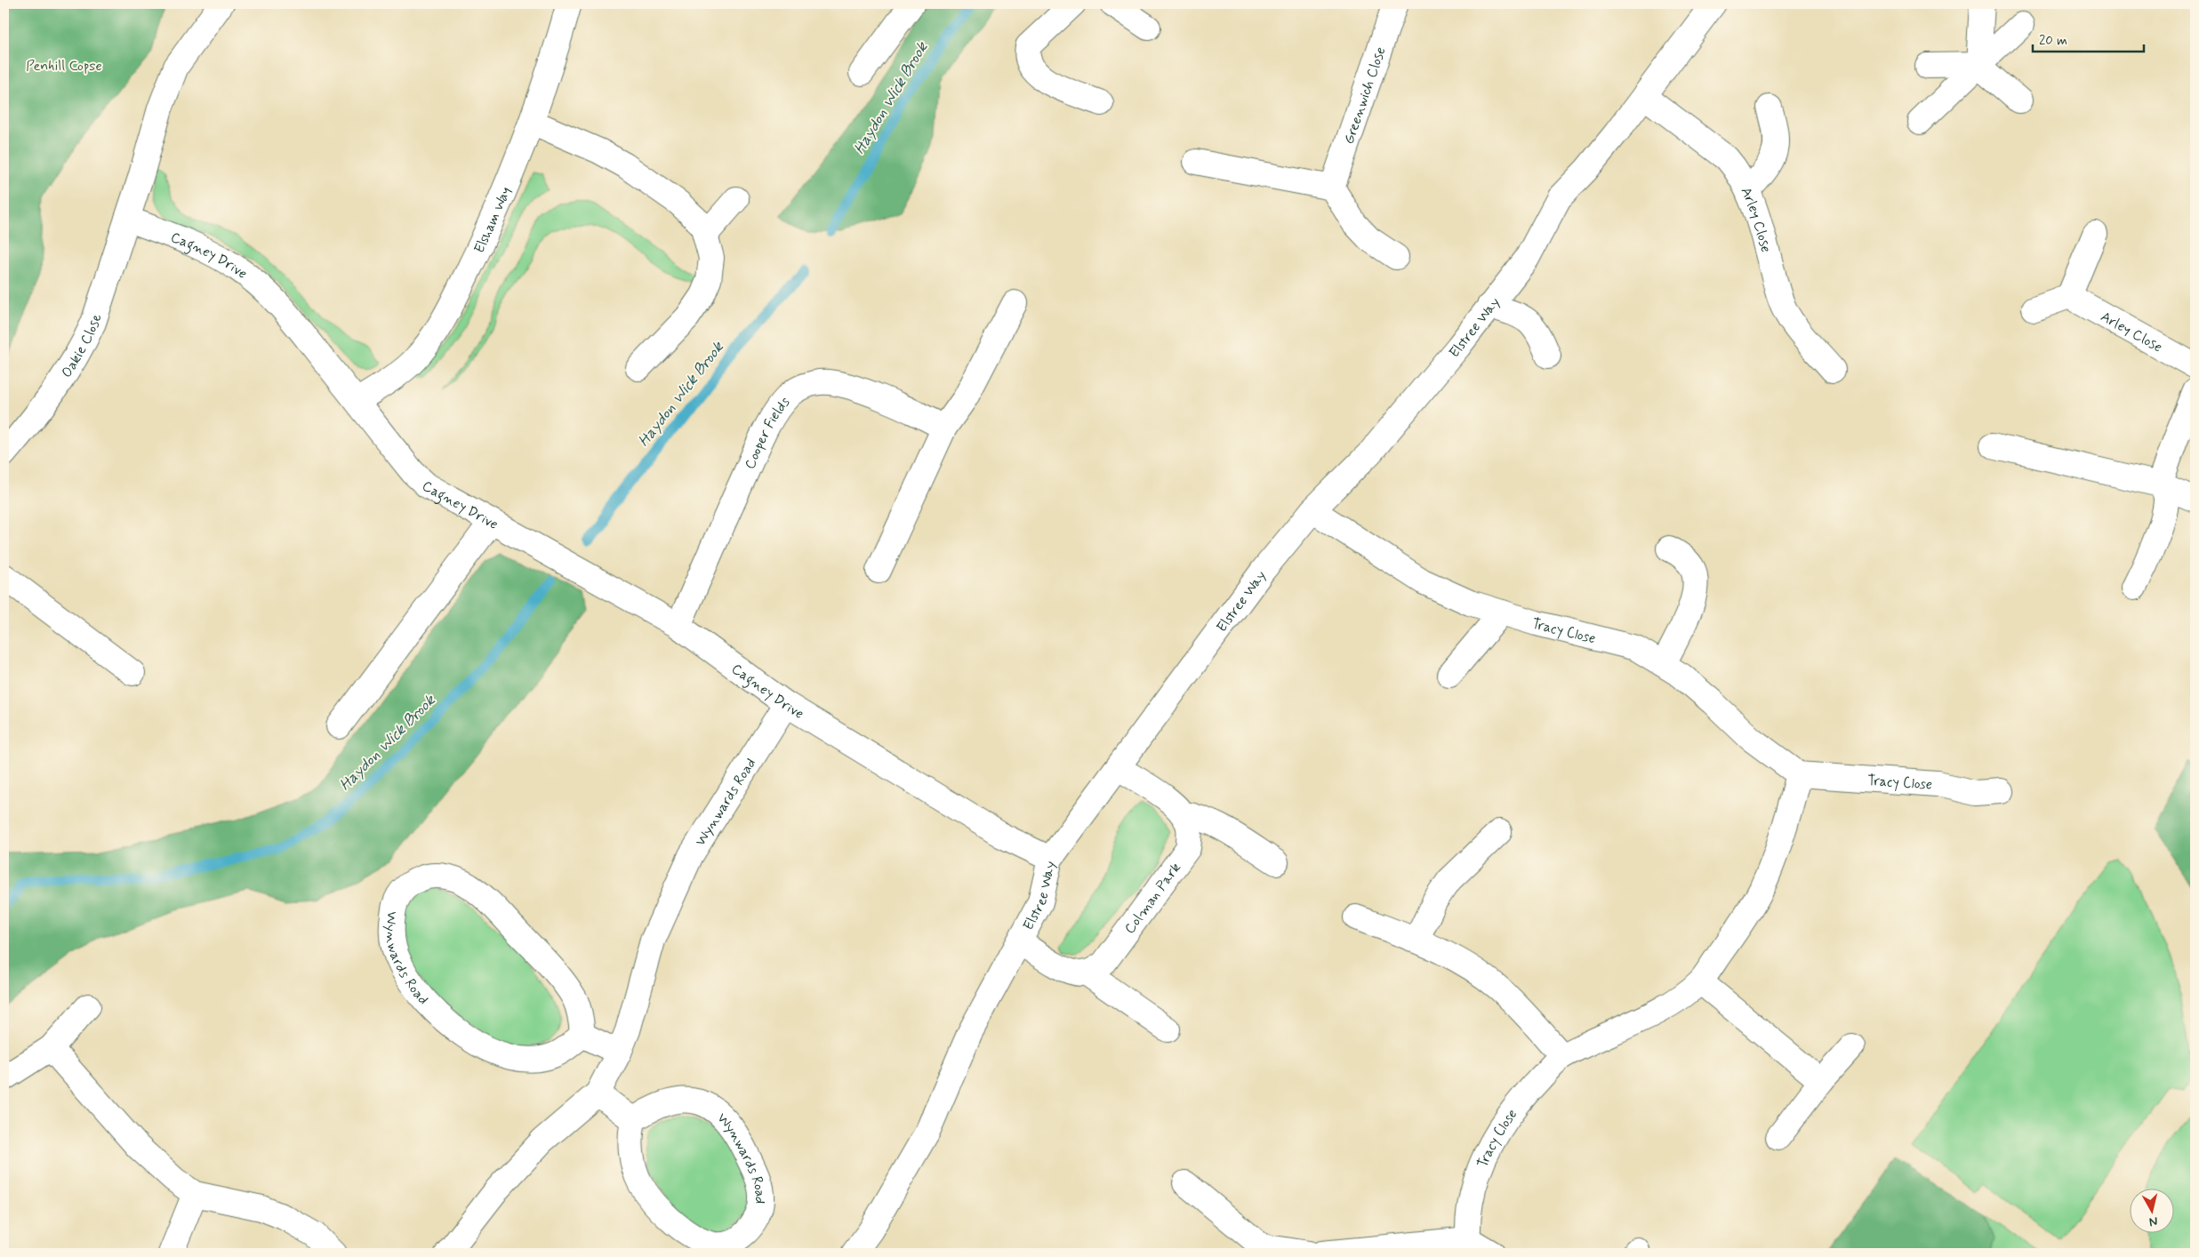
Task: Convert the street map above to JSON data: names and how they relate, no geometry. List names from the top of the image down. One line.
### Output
{"streets":{"street":["Greenwich Close","Arley Close","Elsham Way","Cagney Drive","Elstree Way","Oakie Close","Cooper Fields","Tracy Close","Wynwards Road","Colman Park"]},"crossings":[["Arley Close","Elstree Way"],["Elsham Way","Cagney Drive"],["Cagney Drive","Elstree Way"],["Cagney Drive","Oakie Close"],["Cagney Drive","Cooper Fields"],["Cagney Drive","Wynwards Road"],["Elstree Way","Tracy Close"],["Elstree Way","Colman Park"]],"water":["Haydon Wick Brook"],"parks":["Penhill Copse"],"scale_bar":"20 m","north":"bottom"}
